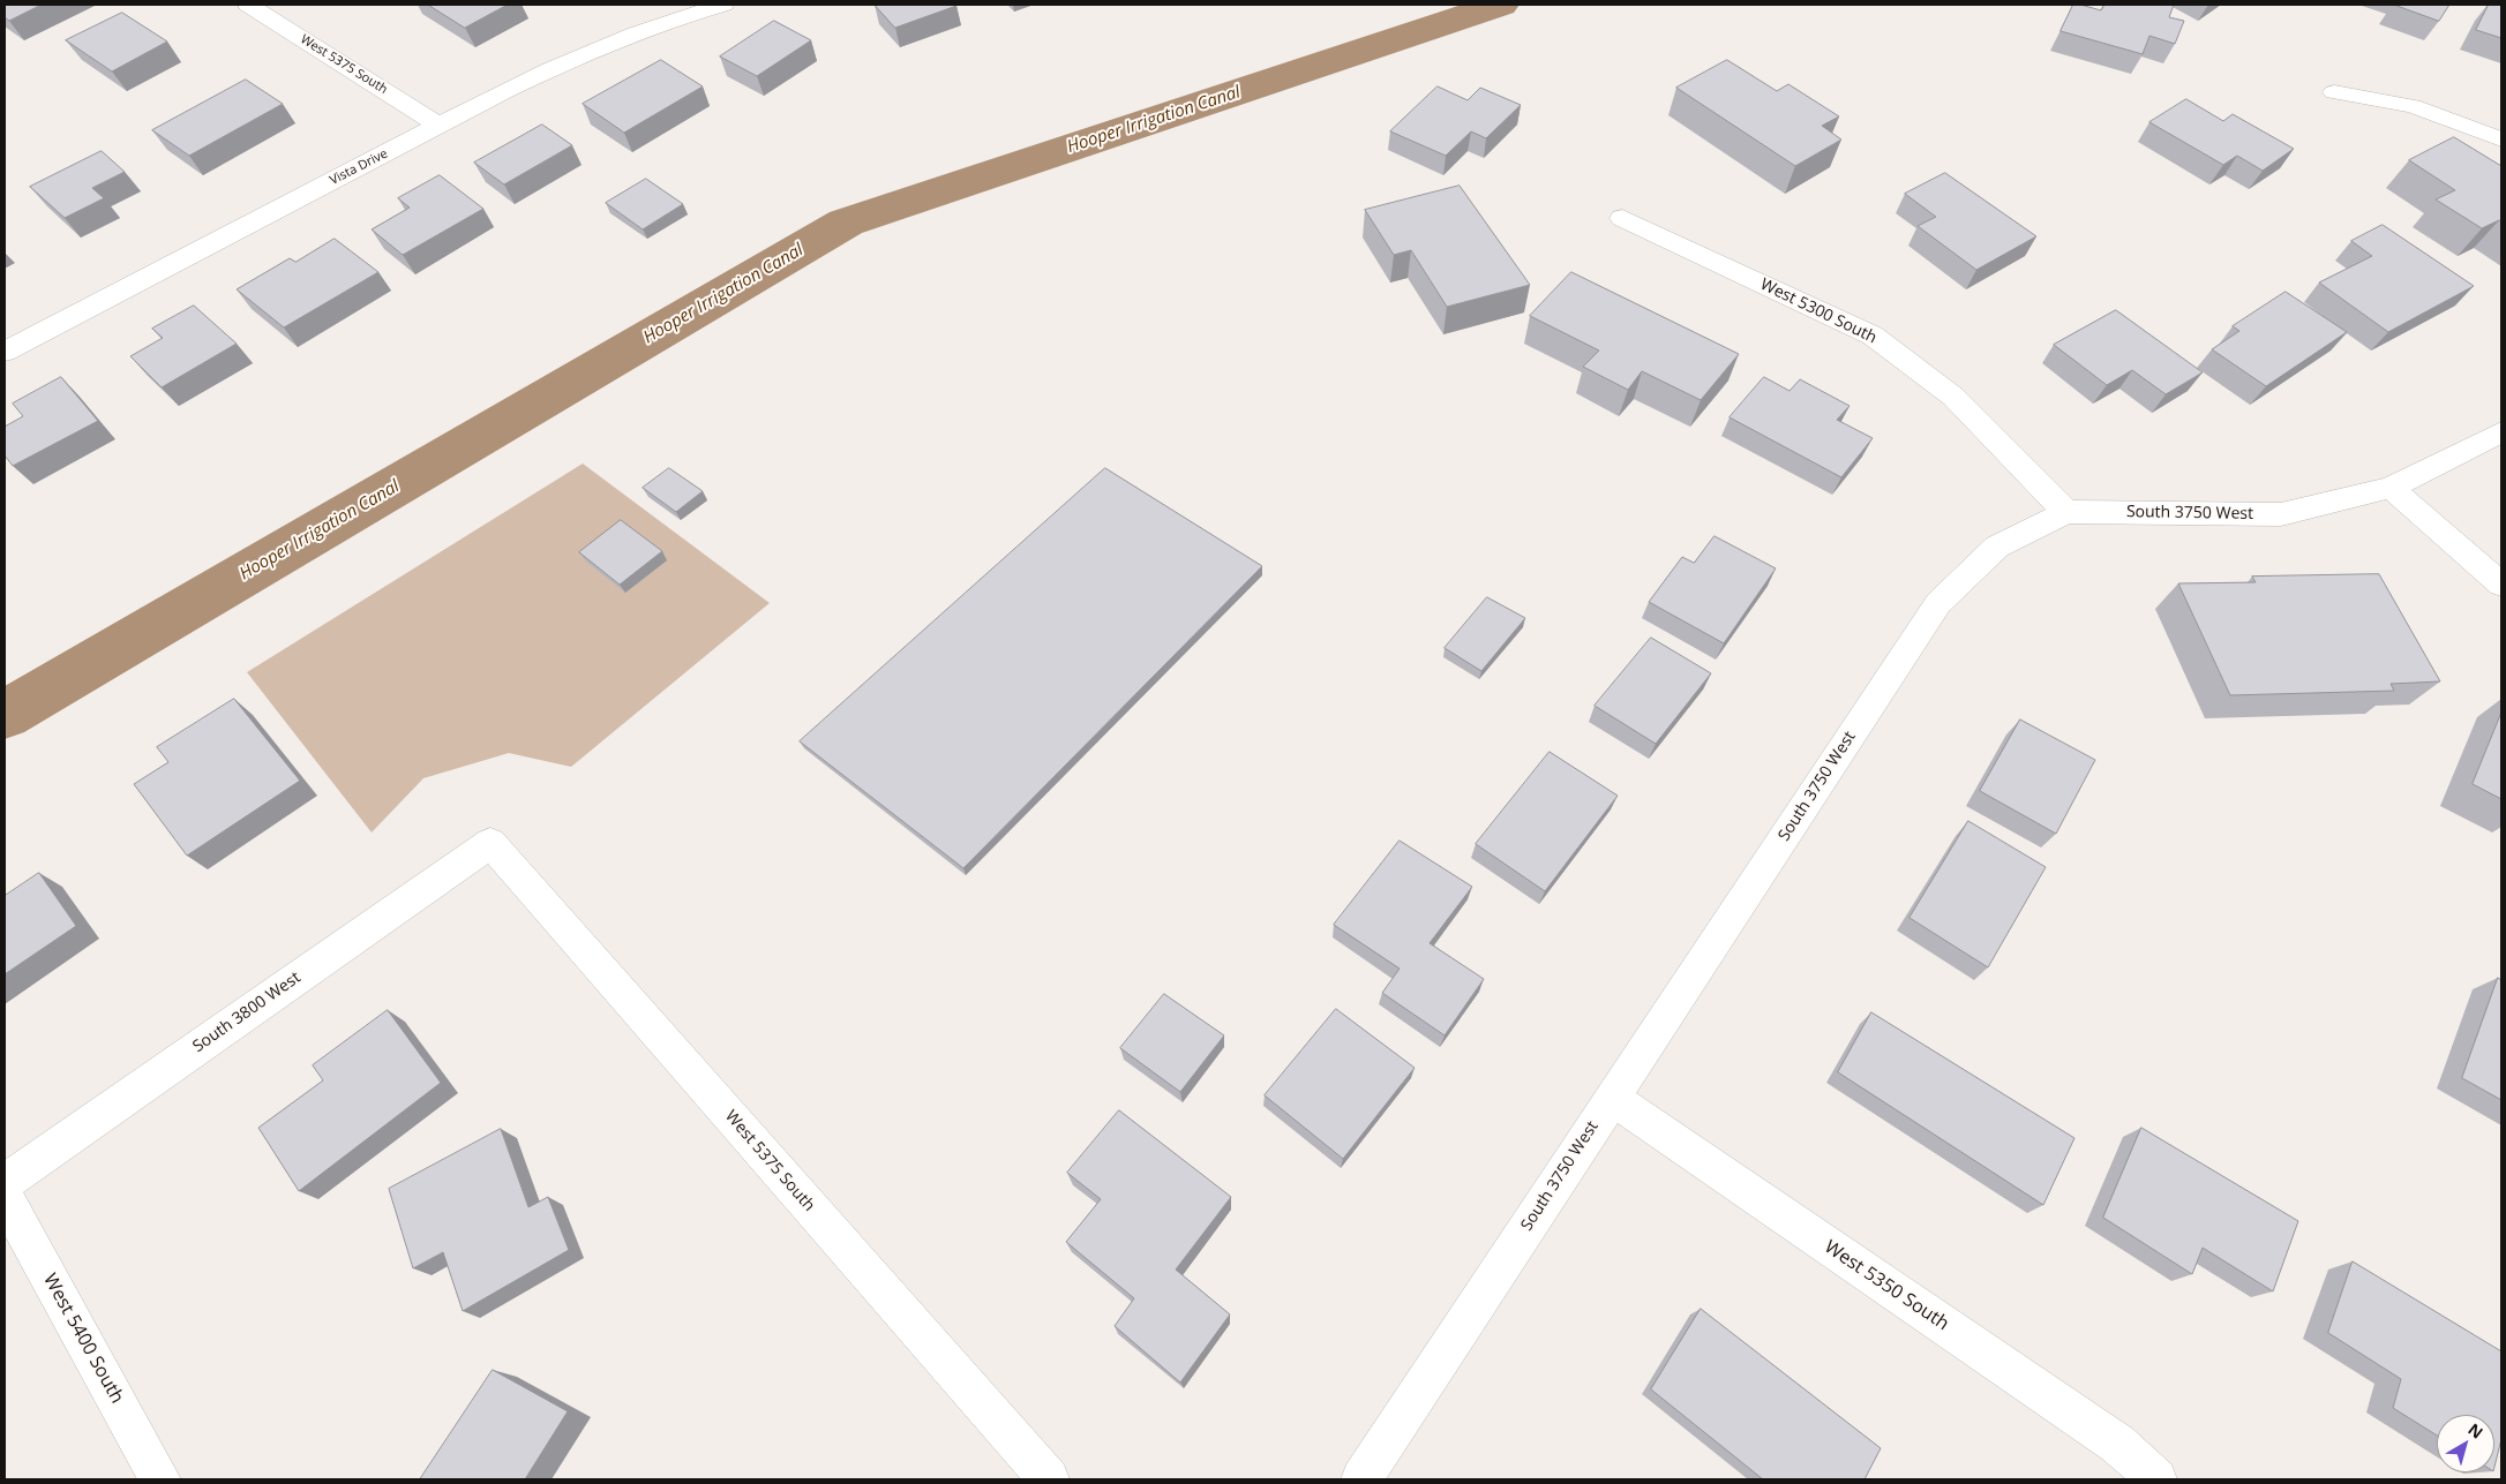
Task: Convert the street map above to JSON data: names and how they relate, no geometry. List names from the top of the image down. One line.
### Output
{"streets":{"street":["West 5375 South","Vista Drive","West 5300 South","South 3750 West","South 3800 West","West 5350 South","West 5400 South"]},"crossings":[["West 5375 South","Vista Drive"],["West 5375 South","South 3800 West"],["West 5300 South","South 3750 West"],["South 3750 West","West 5350 South"]],"water":["Hooper Irrigation Canal"],"north":"top right"}
